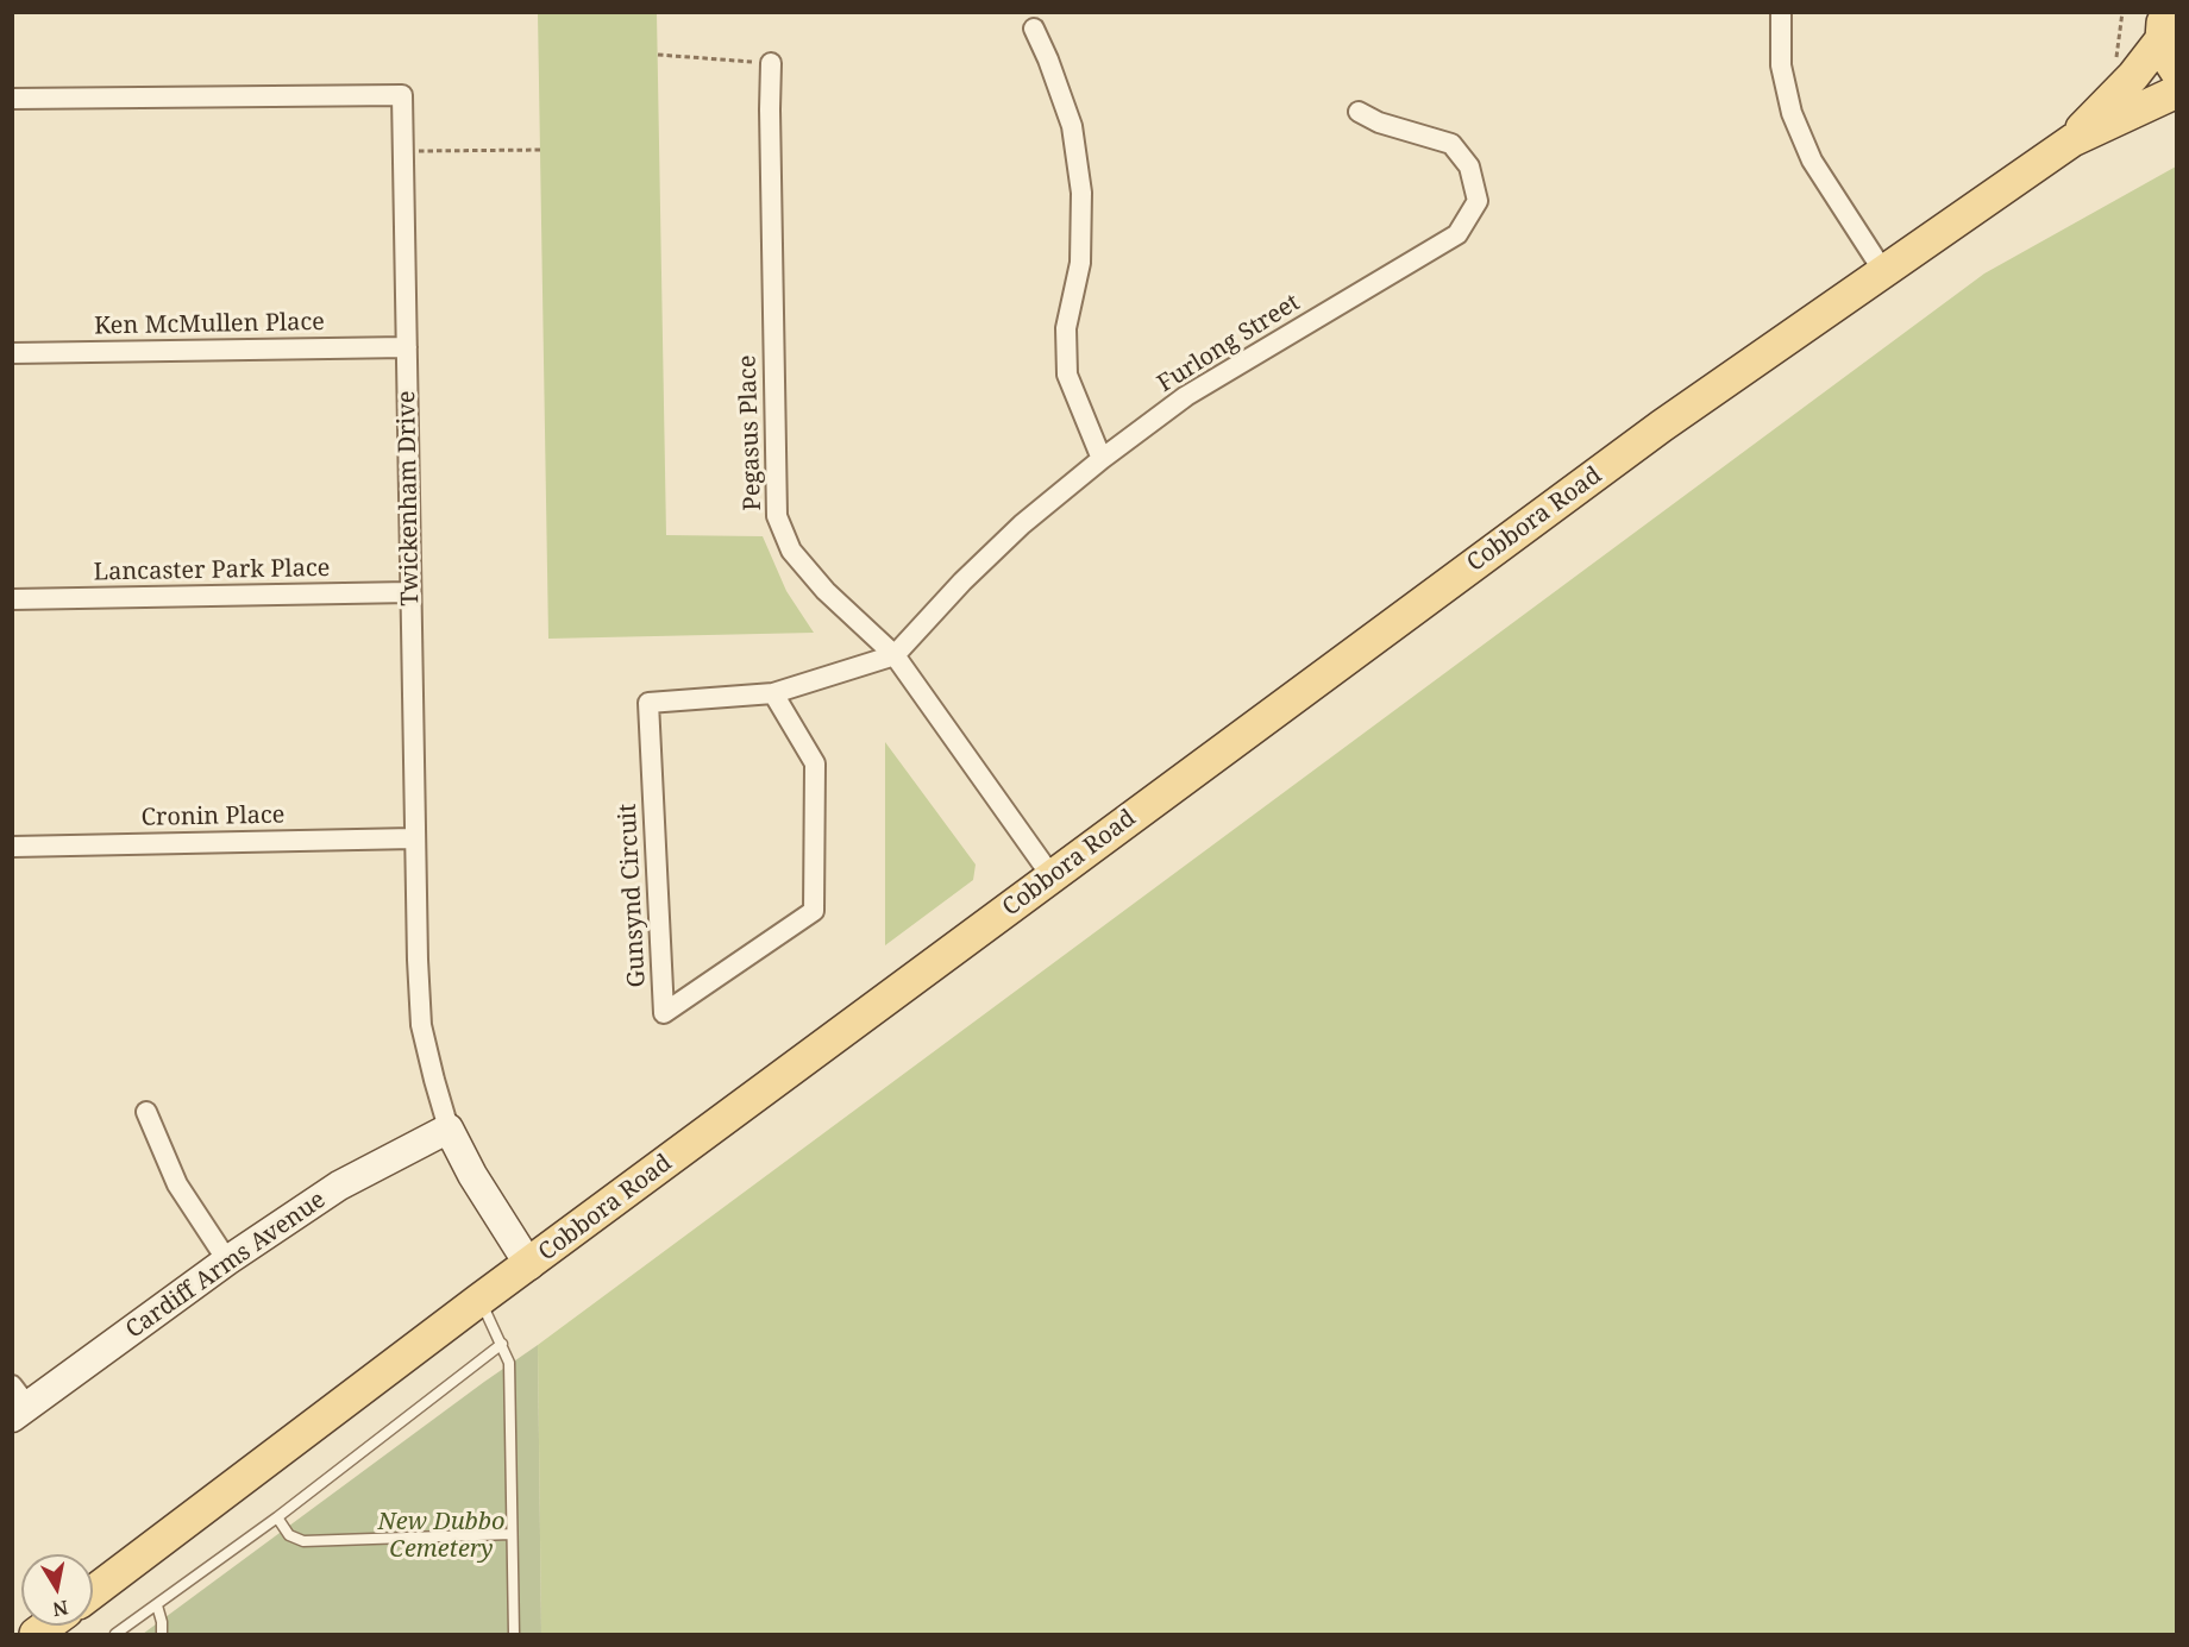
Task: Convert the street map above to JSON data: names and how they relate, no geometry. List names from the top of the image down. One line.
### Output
{"streets":{"main road":["Cobbora Road"],"street":["Ken McMullen Place","Furlong Street","Pegasus Place","Twickenham Drive","Lancaster Park Place","Cronin Place","Gunsynd Circuit","Cardiff Arms Avenue"]},"crossings":[["Ken McMullen Place","Twickenham Drive"],["Furlong Street","Pegasus Place"],["Furlong Street","Gunsynd Circuit"],["Pegasus Place","Cobbora Road"],["Pegasus Place","Gunsynd Circuit"],["Twickenham Drive","Cobbora Road"],["Twickenham Drive","Lancaster Park Place"],["Twickenham Drive","Cronin Place"],["Twickenham Drive","Cardiff Arms Avenue"]],"parks":["New Dubbo Cemetery"],"north":"bottom"}
